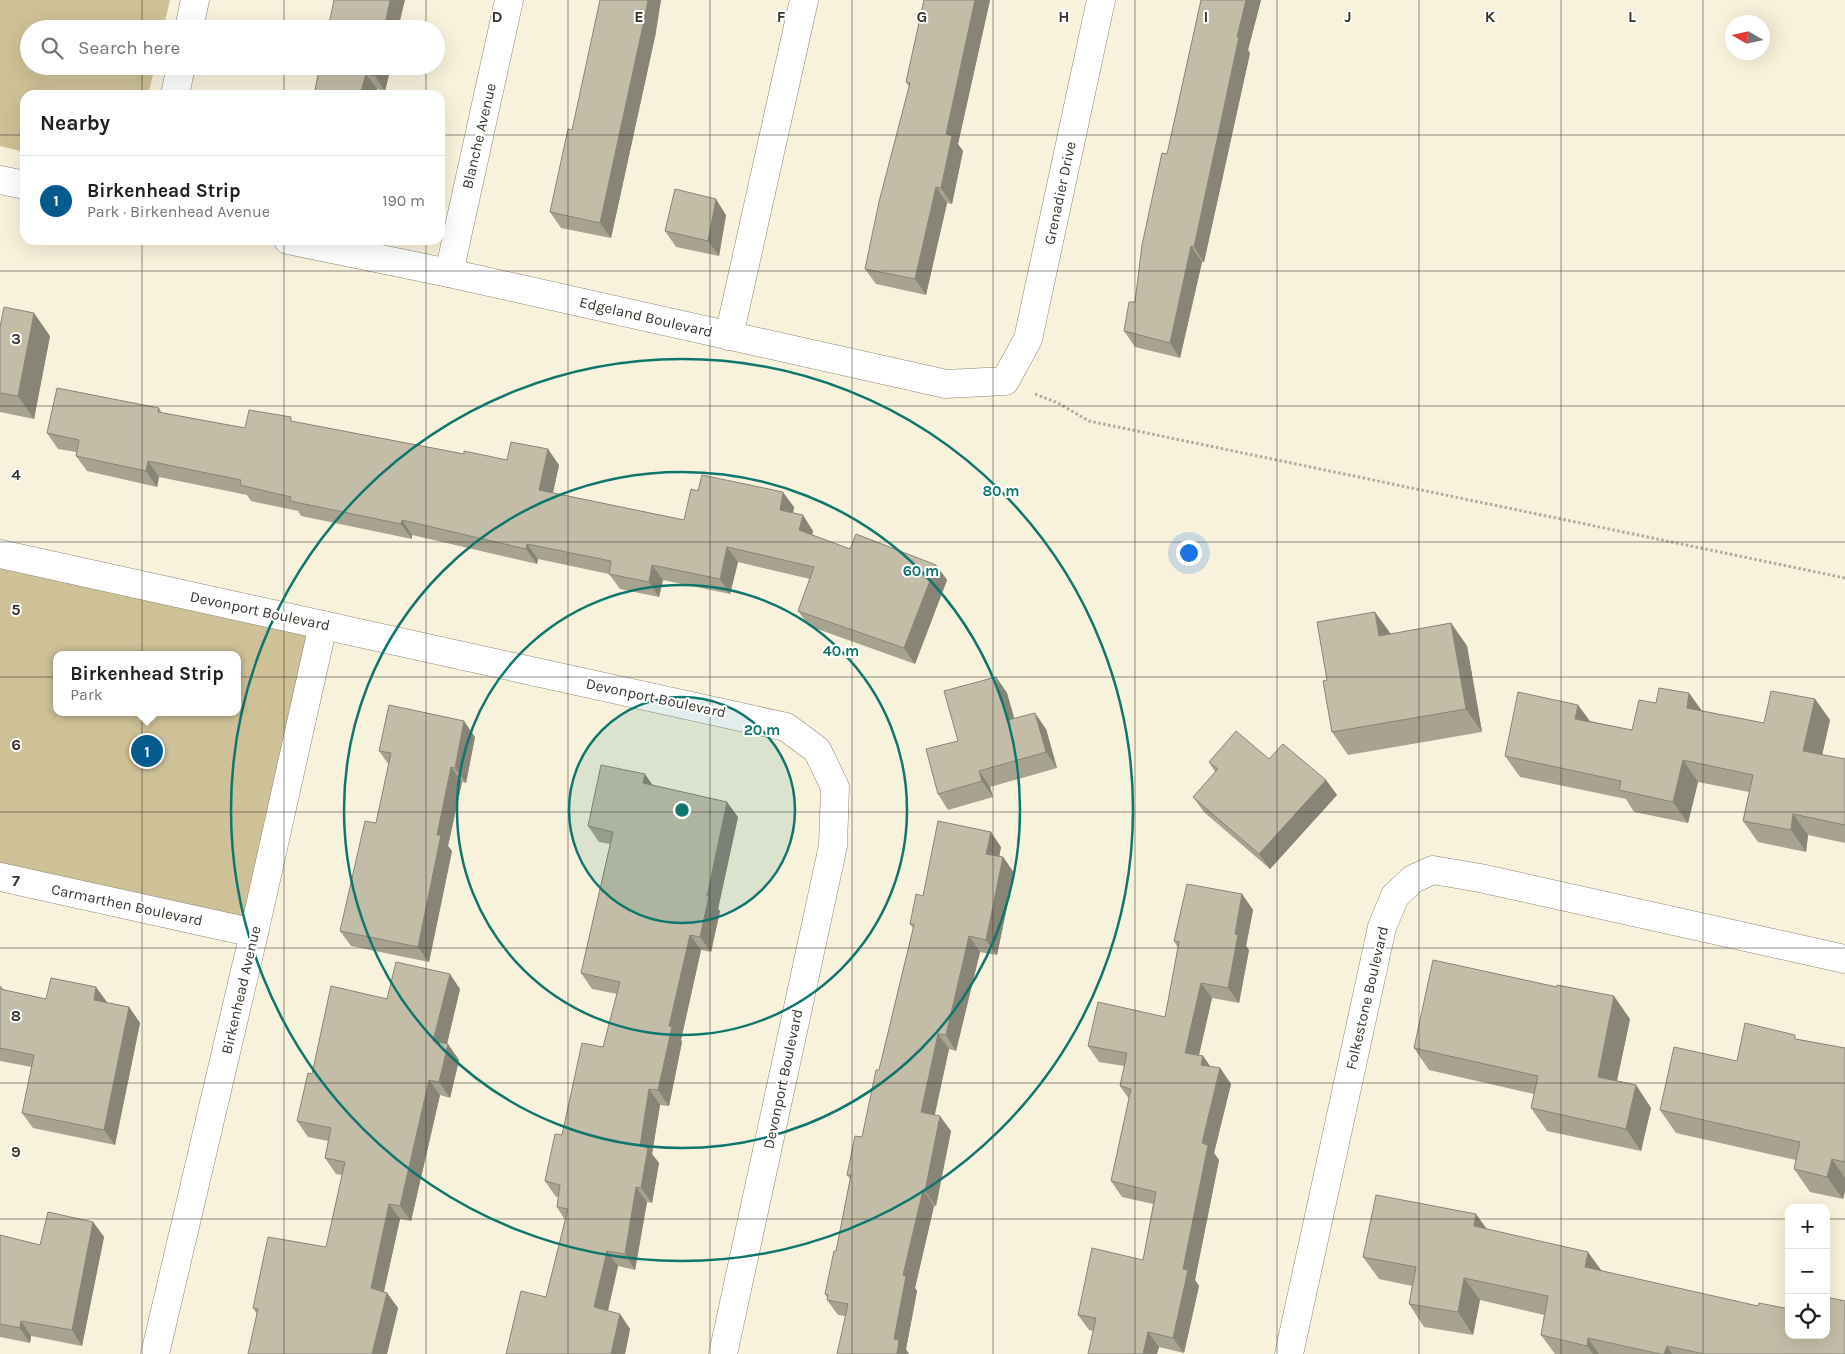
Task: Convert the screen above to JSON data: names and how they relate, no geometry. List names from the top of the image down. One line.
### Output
{"streets":{"street":["Blanche Avenue","Grenadier Drive","Edgeland Boulevard","Devonport Boulevard","Carmarthen Boulevard","Birkenhead Avenue","Folkestone Boulevard"]},"crossings":[["Blanche Avenue","Edgeland Boulevard"],["Grenadier Drive","Edgeland Boulevard"],["Devonport Boulevard","Birkenhead Avenue"],["Carmarthen Boulevard","Birkenhead Avenue"]],"north":"left","page":{"search":"Search here","heading":"Nearby","list":[{"mark":"1","name":"Birkenhead Strip","note":"Park · Birkenhead Avenue","value":"190 m"}],"popup":["Birkenhead Strip","Park"],"pins":"1","map_buttons":["+","−"]},"grid":{"columns":["D","E","F","G","H","I","J","K","L"],"rows":["3","4","5","6","7","8","9"]},"rings":["80 m","60 m","40 m","20 m"]}
